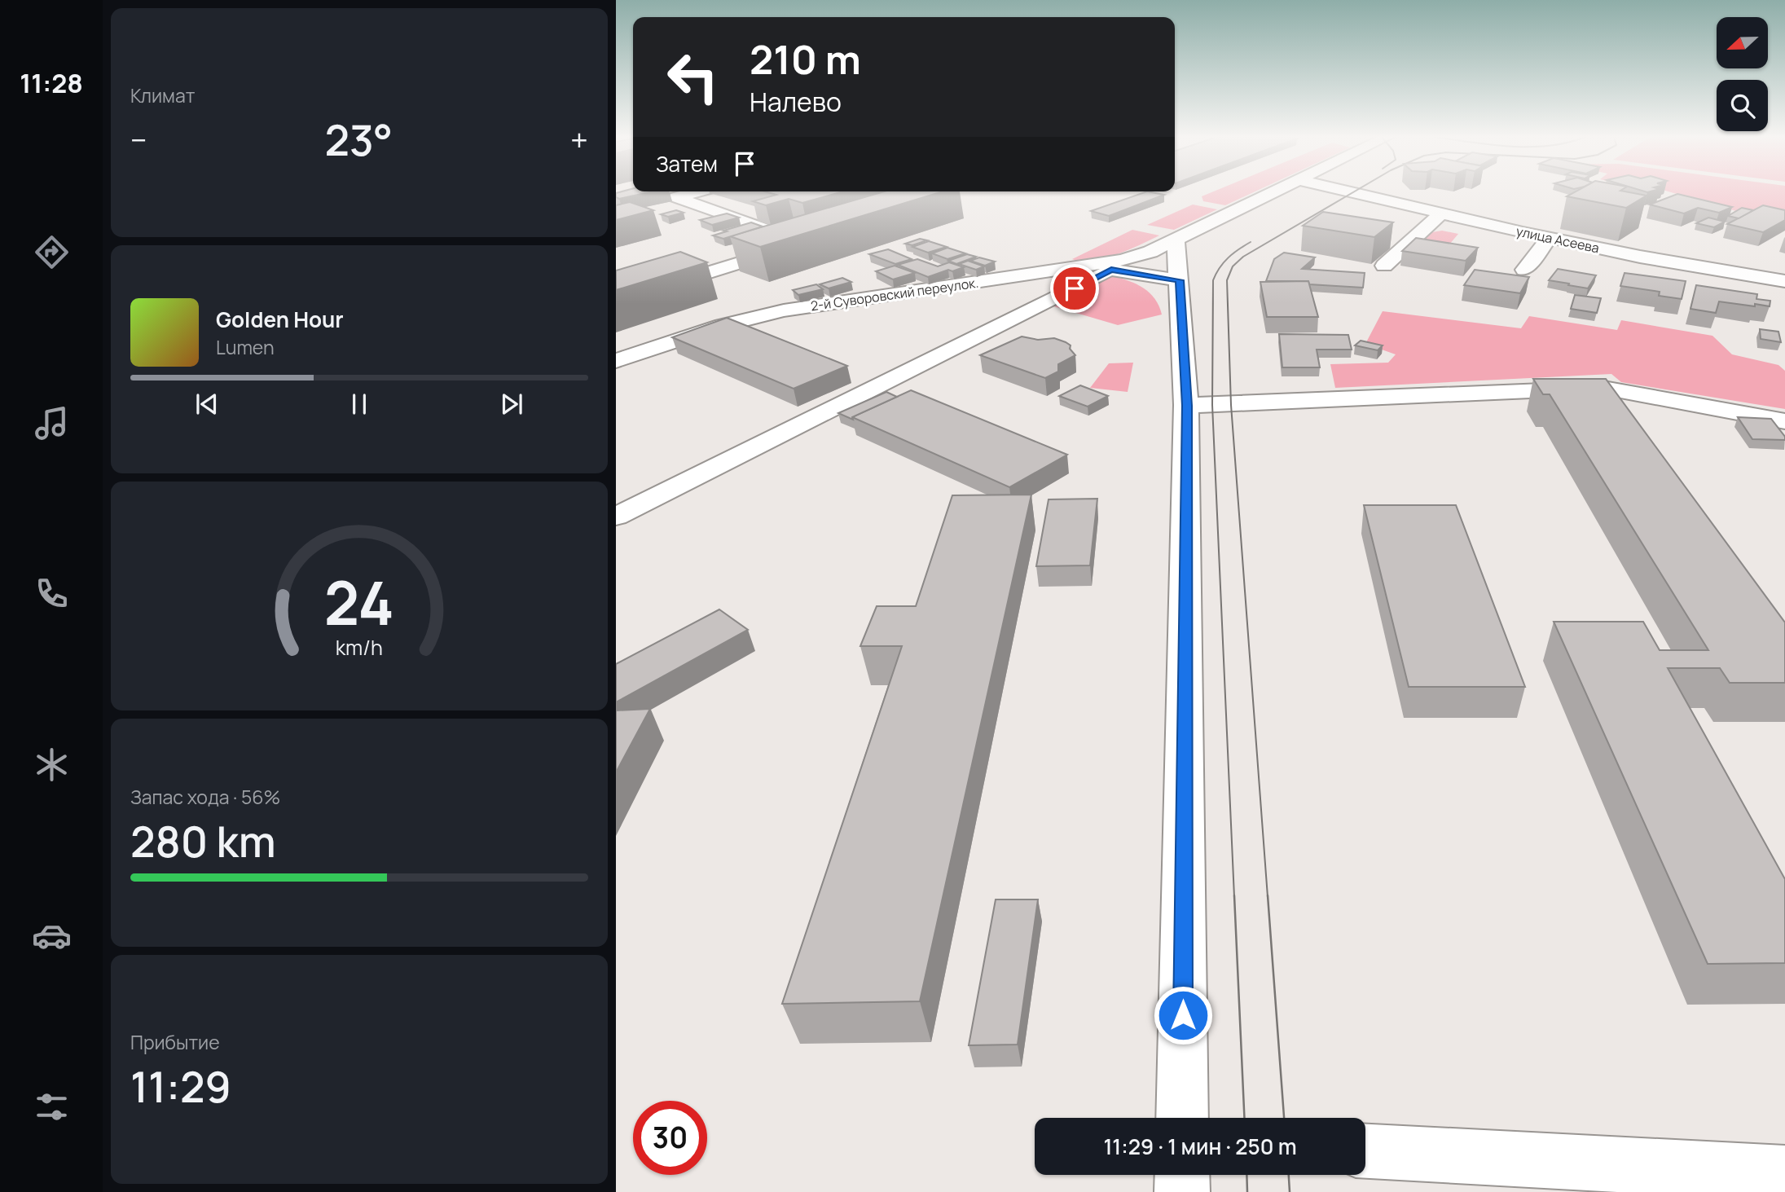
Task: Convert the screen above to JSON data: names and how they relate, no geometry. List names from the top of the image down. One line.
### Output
{"streets":{"street":["улица Асеева","2-й Суворовский переулок."]},"north":"left","page":{"tabs":"11:28","tile":["Климат",["Запас хода · 56%","280 km"],["Прибытие","11:29"]],"turn":["210 m","Налево"],"heat":["−","23°","+"],"then":"Затем","song":["Golden Hour","Lumen"],"limit":"30","trip":"11:29 · 1 мин · 250 m","gauge":["24","km/h"]}}
